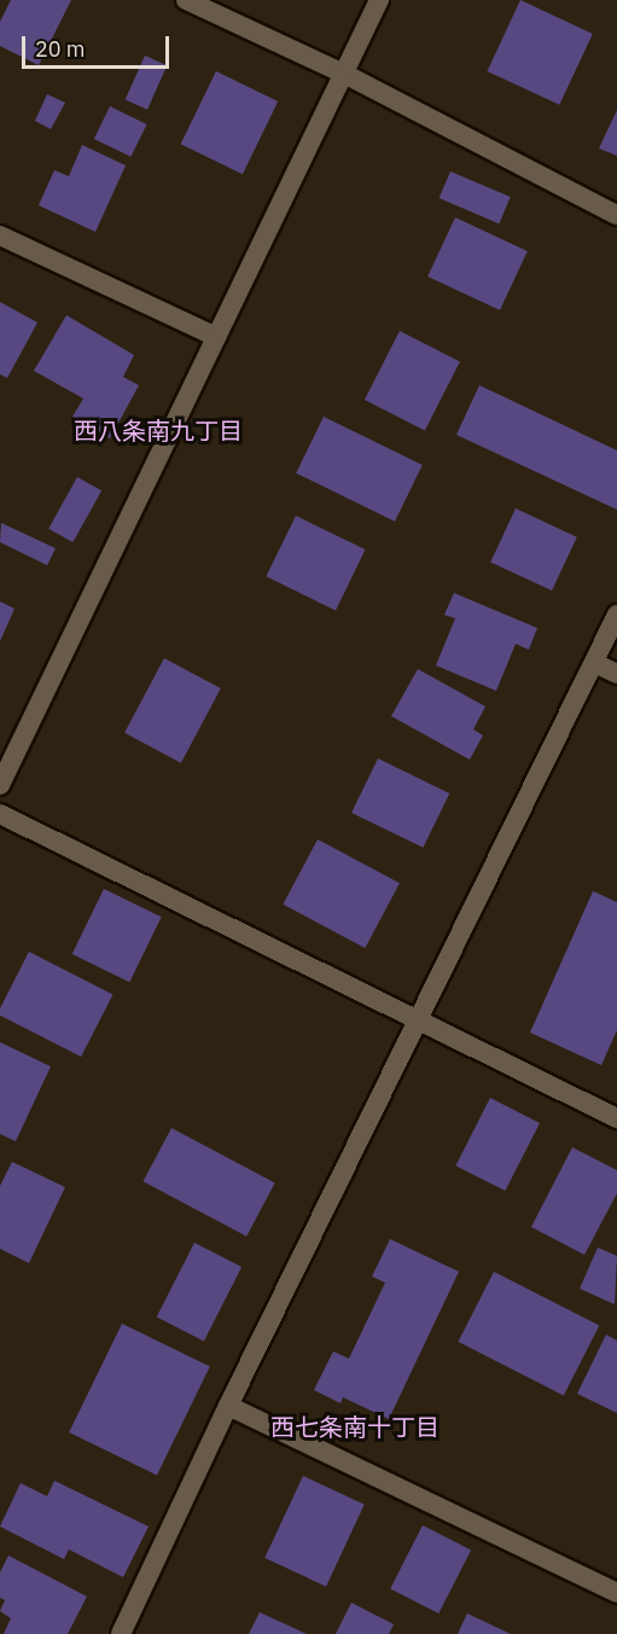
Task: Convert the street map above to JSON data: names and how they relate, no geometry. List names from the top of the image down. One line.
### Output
{"districts":["西八条南九丁目","西七条南十丁目"],"scale_bar":"20 m"}
